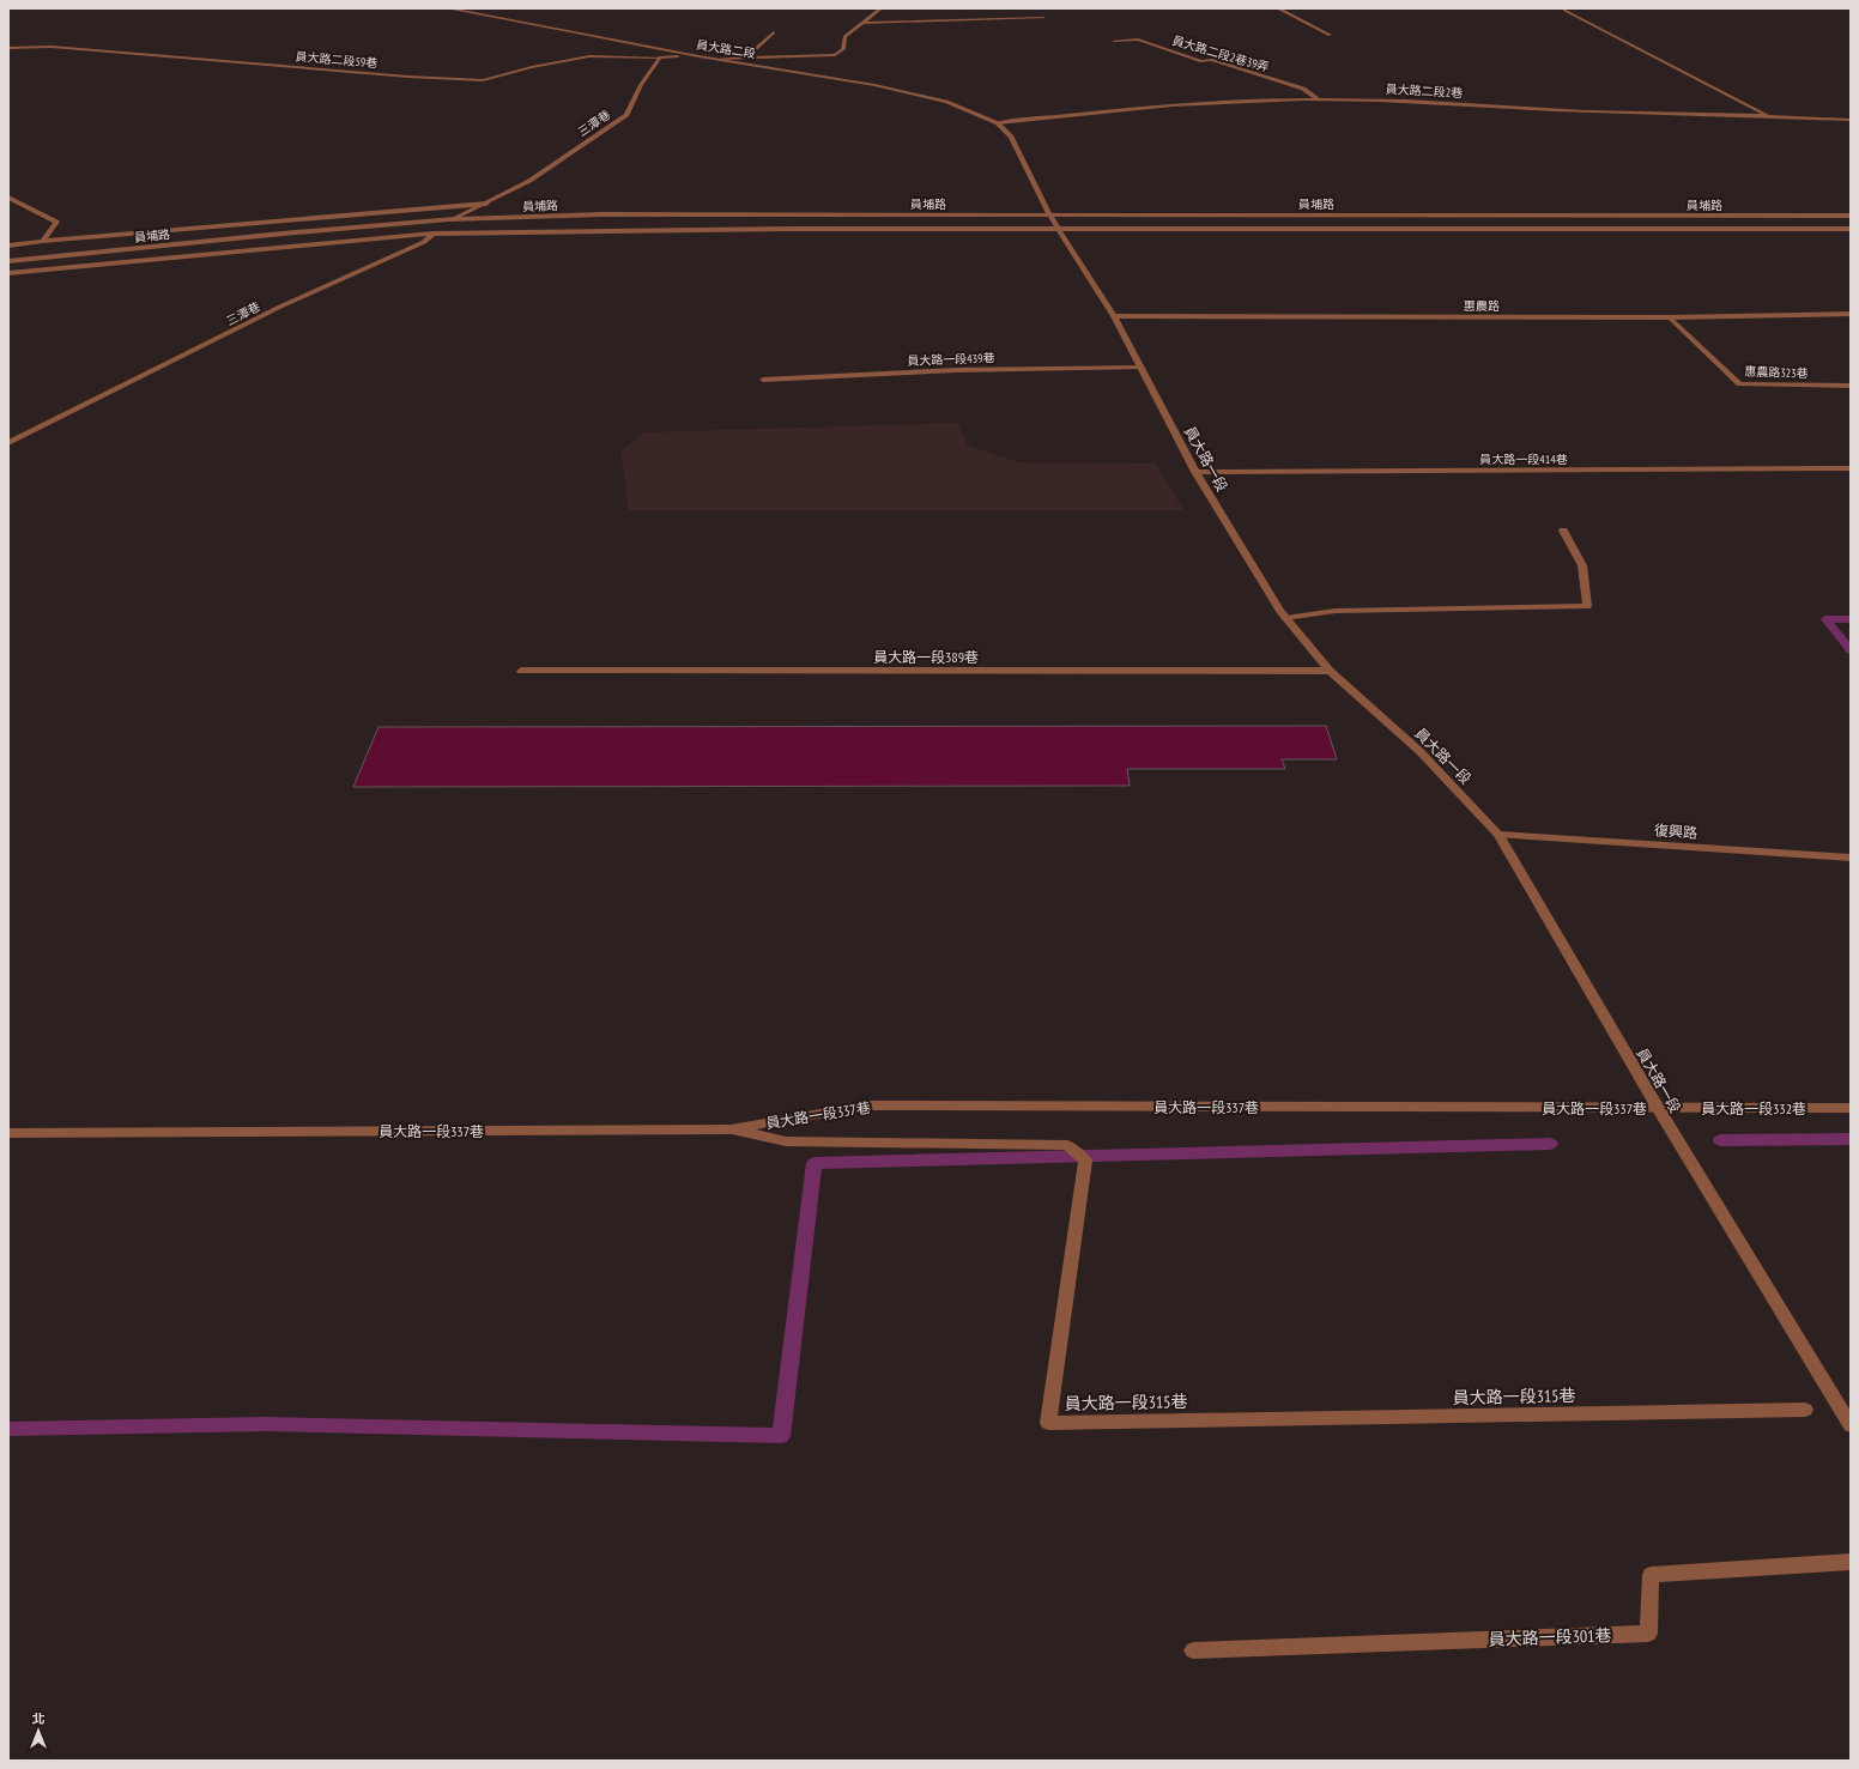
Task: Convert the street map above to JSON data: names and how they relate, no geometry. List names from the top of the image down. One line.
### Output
{"streets":{"street":["員大路二段","員大路二段2巷39弄","員大路二段59巷","員大路二段2巷","三潭巷","員埔路","惠農路","員大路一段439巷","惠農路323巷","員大路一段","員大路一段414巷","員大路一段389巷","復興路","員大路一段337巷","員大路一段332巷","員大路一段315巷","員大路一段301巷"]},"crossings":[["員大路二段","員大路二段2巷"],["員大路二段","員大路一段"],["員大路二段2巷39弄","員大路二段2巷"],["員大路二段59巷","三潭巷"],["員大路二段2巷","員大路一段"],["三潭巷","員埔路"],["員埔路","員大路一段"],["惠農路","惠農路323巷"],["惠農路","員大路一段"],["員大路一段439巷","員大路一段"],["員大路一段","員大路一段414巷"],["員大路一段","員大路一段389巷"],["員大路一段","復興路"],["員大路一段","員大路一段337巷"],["員大路一段","員大路一段332巷"],["員大路一段337巷","員大路一段332巷"],["員大路一段337巷","員大路一段315巷"]],"north":"top"}
